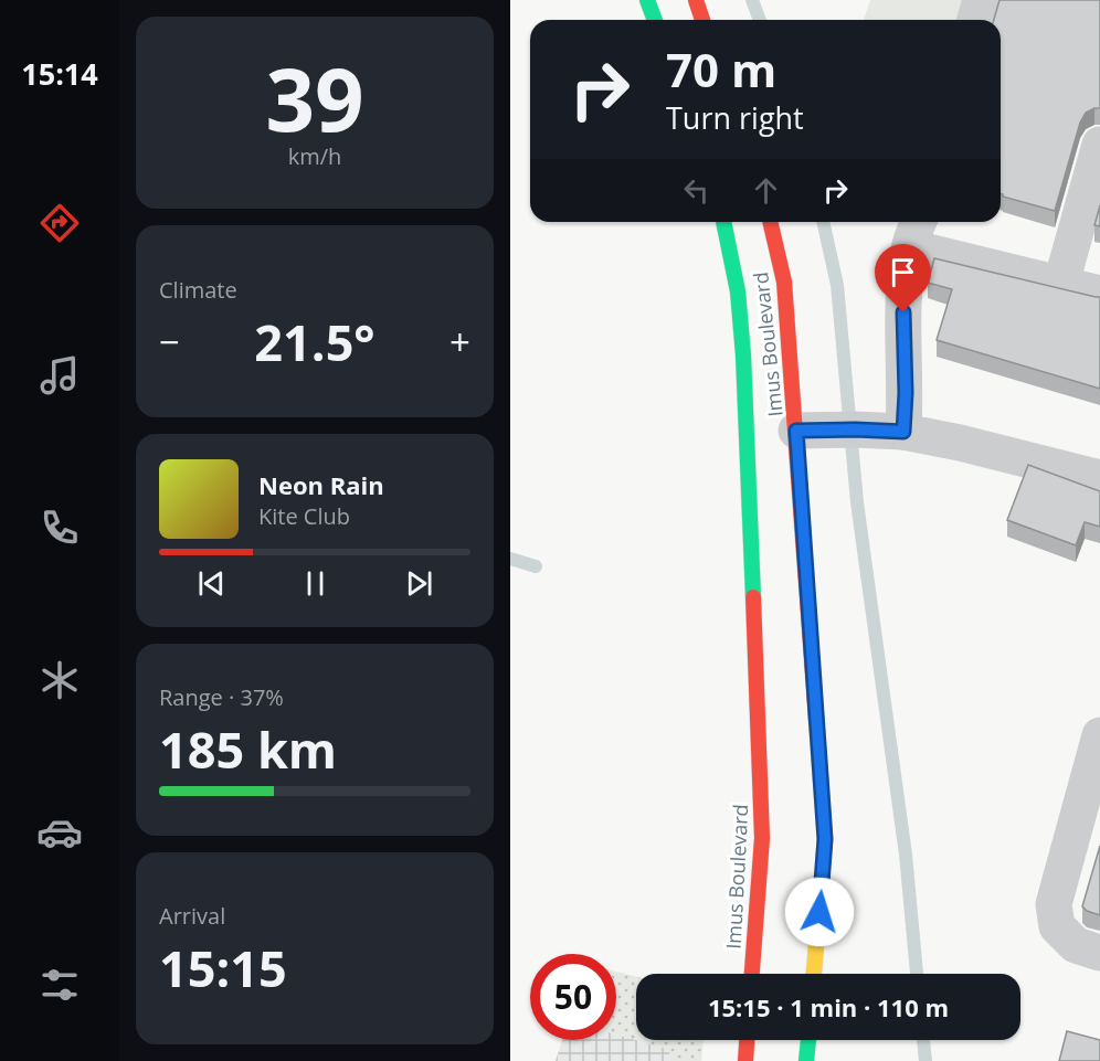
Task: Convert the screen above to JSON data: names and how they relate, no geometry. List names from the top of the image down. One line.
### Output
{"streets":{"main road":["Imus Boulevard"]},"page":{"tabs":"15:14","tile":[["39","km/h"],"Climate",["Range · 37%","185 km"],["Arrival","15:15"]],"turn":["70 m","Turn right"],"heat":["−","21.5°","+"],"song":["Neon Rain","Kite Club"],"limit":"50","trip":"15:15 · 1 min · 110 m"}}
